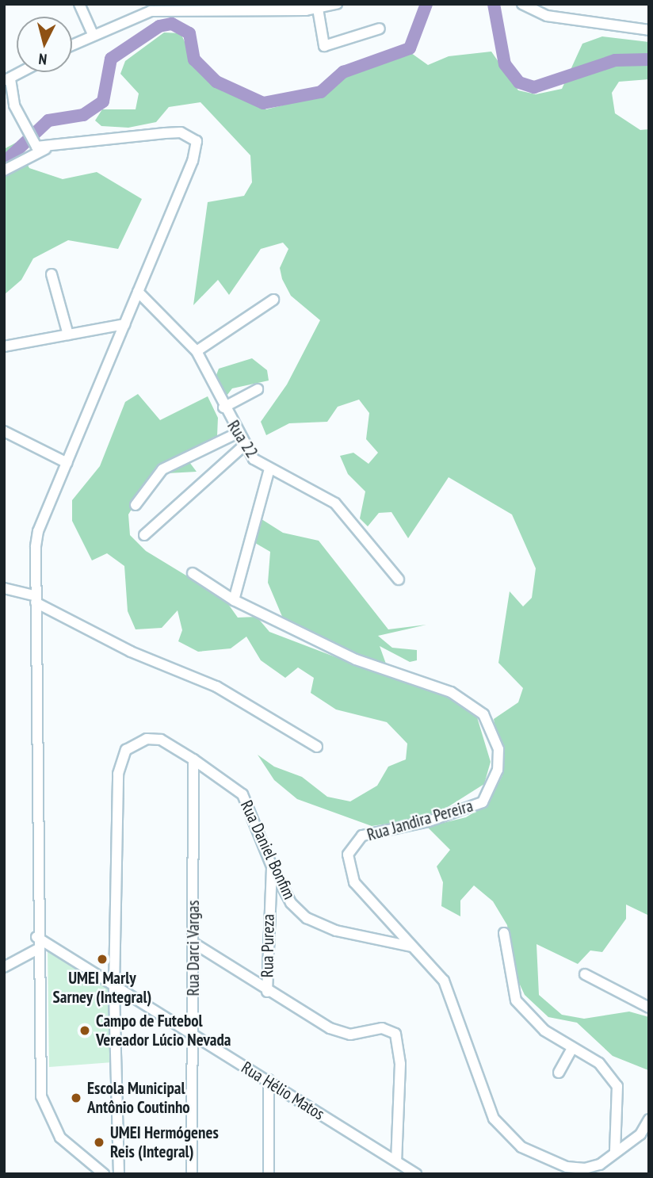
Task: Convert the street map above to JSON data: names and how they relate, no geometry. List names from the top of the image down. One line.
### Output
{"streets":{"street":["Rua 22","Rua Jandira Pereira","Rua Daniel Bonfim","Rua Pureza","Rua Darci Vargas","Rua Hélio Matos"]},"crossings":[["Rua Jandira Pereira","Rua Daniel Bonfim"],["Rua Daniel Bonfim","Rua Pureza"],["Rua Daniel Bonfim","Rua Darci Vargas"],["Rua Darci Vargas","Rua Hélio Matos"]],"places":["UMEI Marly Sarney (Integral)","Campo de Futebol Vereador Lúcio Nevada","Escola Municipal Antônio Coutinho","UMEI Hermógenes Reis (Integral)"],"north":"bottom"}
